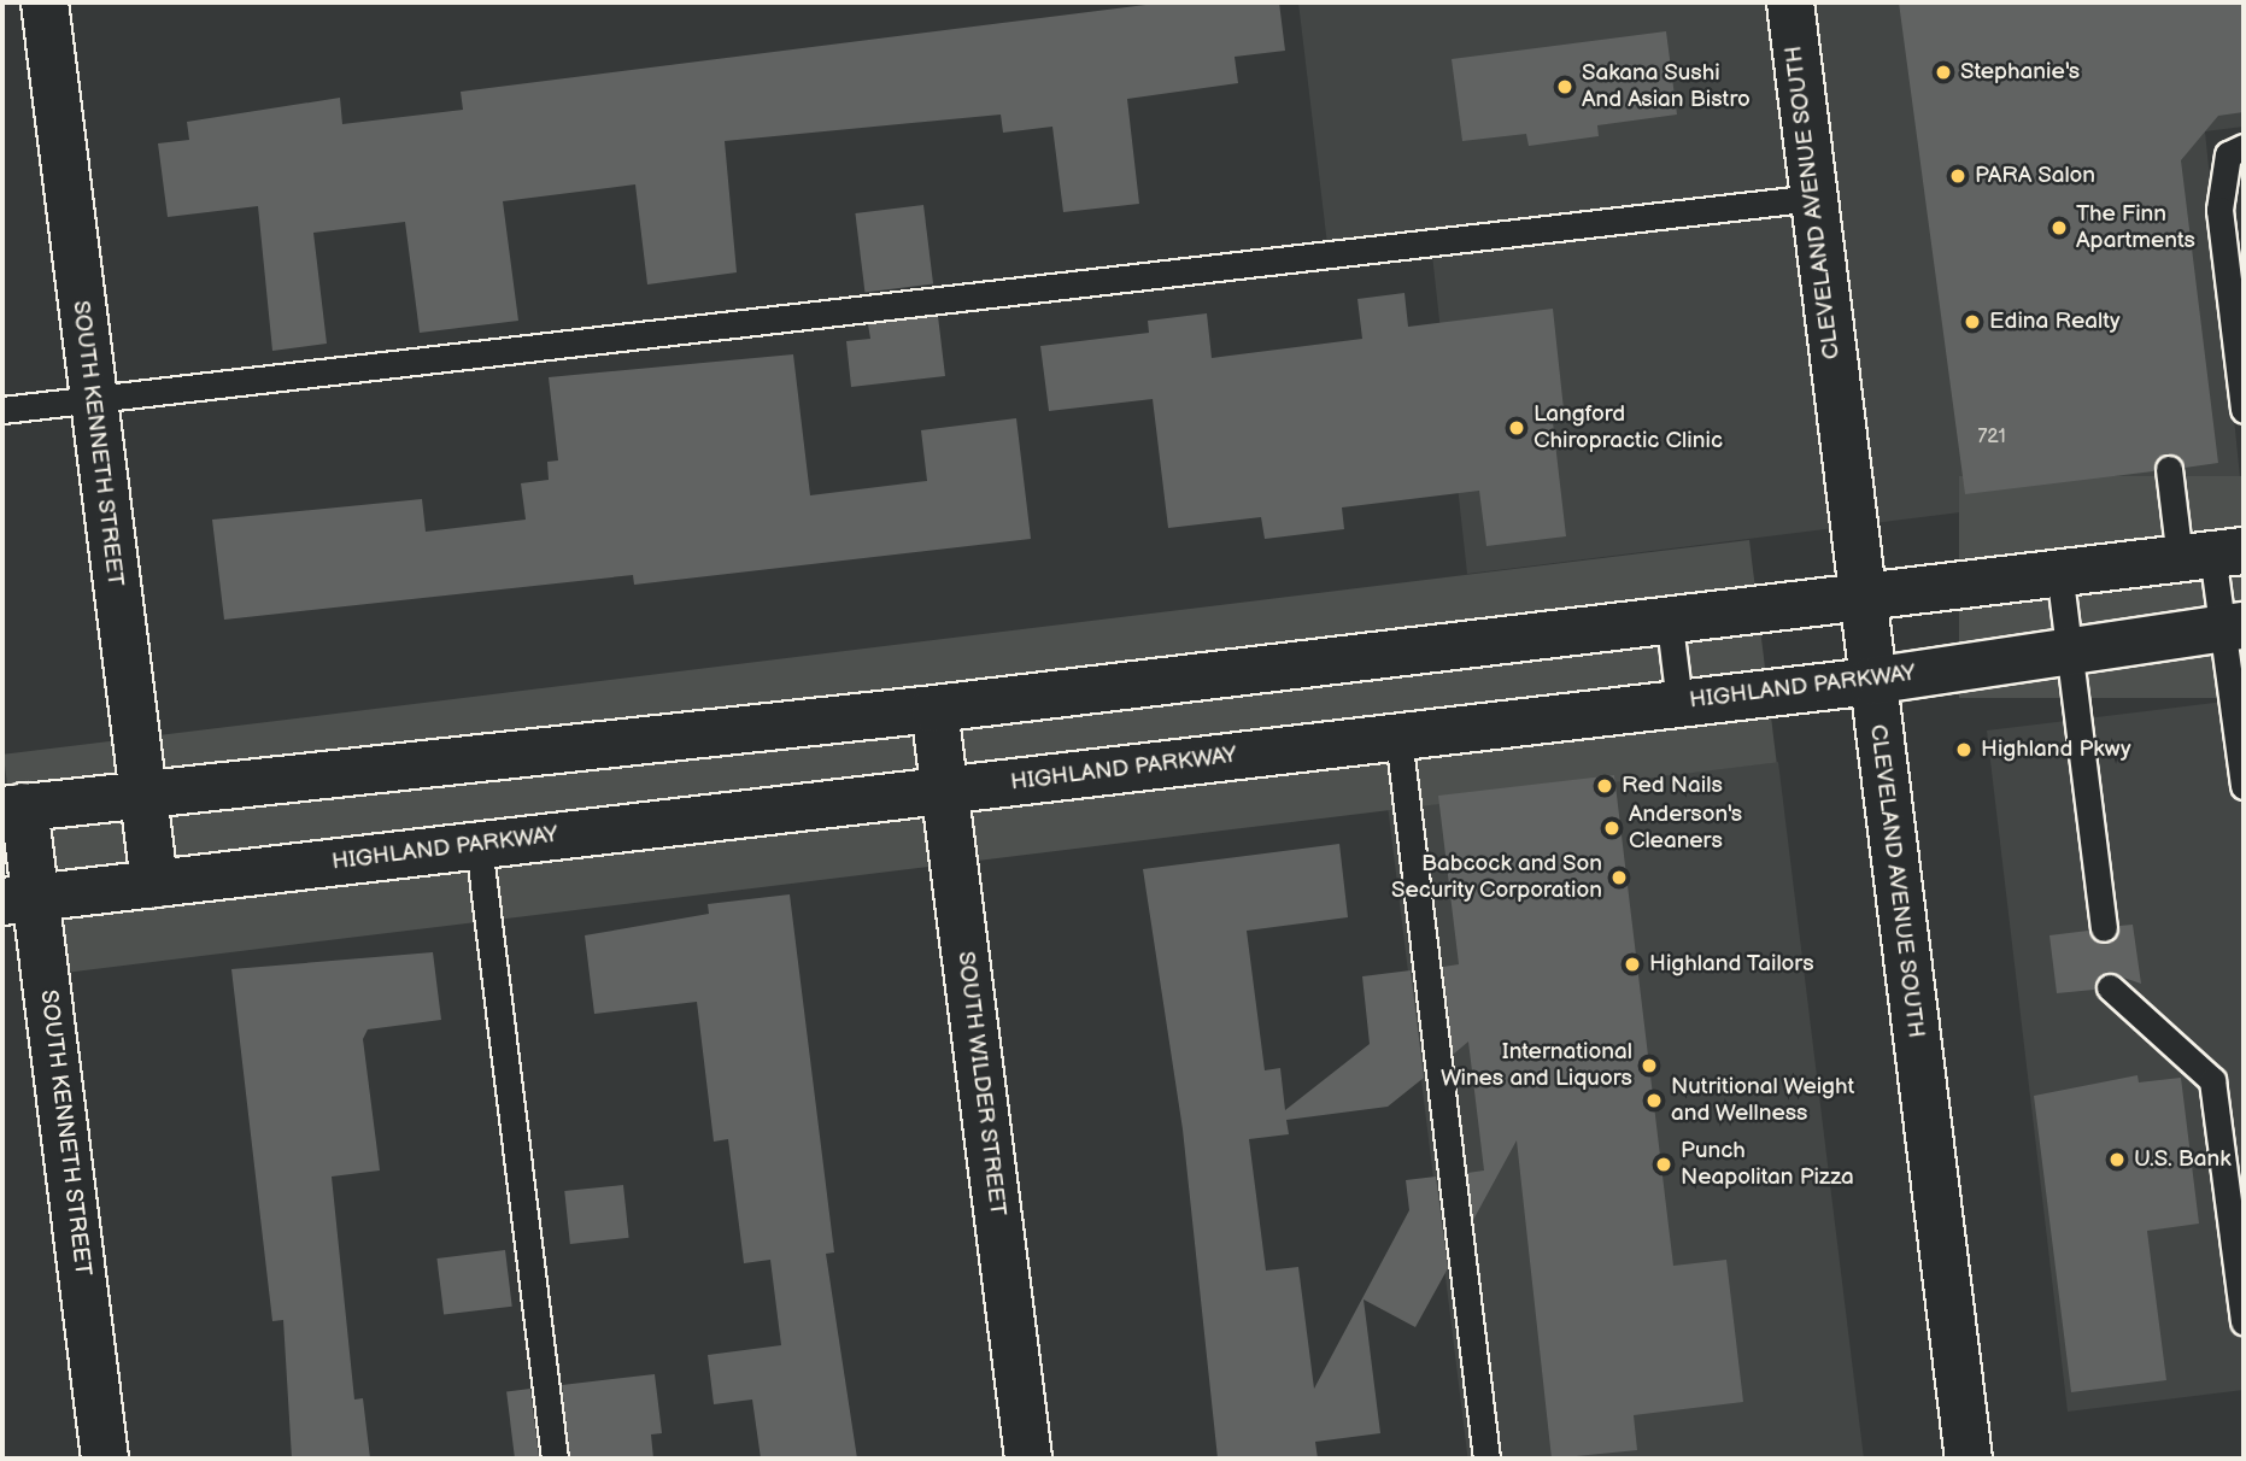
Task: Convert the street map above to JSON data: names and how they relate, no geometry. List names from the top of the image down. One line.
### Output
{"streets":{"street":["CLEVELAND AVENUE SOUTH","SOUTH KENNETH STREET","HIGHLAND PARKWAY","SOUTH WILDER STREET"]},"crossings":[["CLEVELAND AVENUE SOUTH","HIGHLAND PARKWAY"],["SOUTH KENNETH STREET","HIGHLAND PARKWAY"],["HIGHLAND PARKWAY","SOUTH WILDER STREET"]],"places":["Stephanie's","Sakana Sushi And Asian Bistro","PARA Salon","The Finn Apartments","Edina Realty","Langford Chiropractic Clinic","Highland Pkwy","Red Nails","Anderson's Cleaners","Babcock and Son Security Corporation","Highland Tailors","International Wines and Liquors","Nutritional Weight and Wellness","U.S. Bank","Punch Neapolitan Pizza"],"house_numbers":["721"]}
